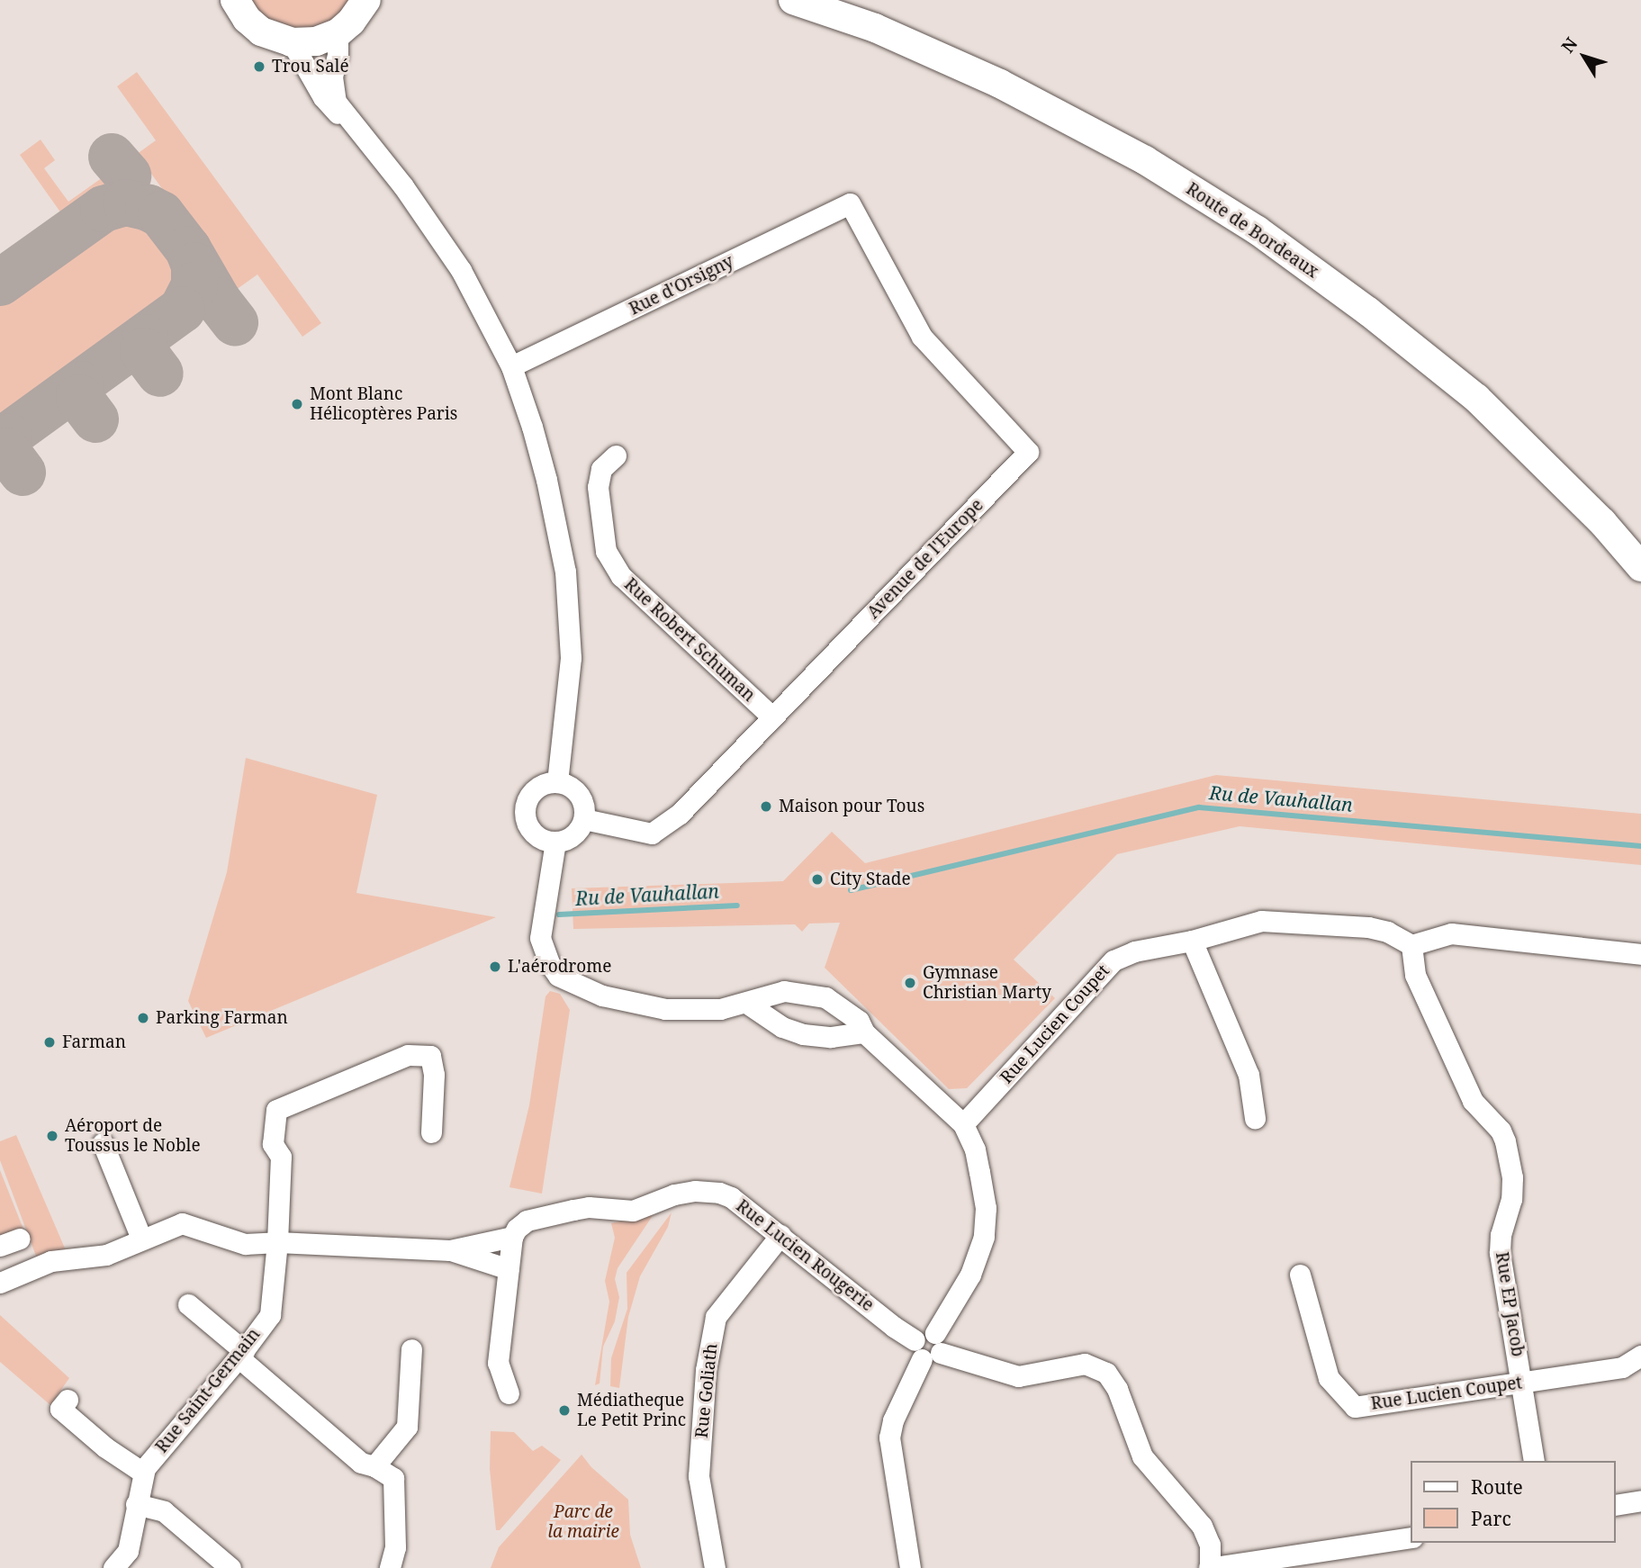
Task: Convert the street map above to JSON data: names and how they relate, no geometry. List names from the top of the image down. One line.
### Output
{"streets":{"main road":["Route de Bordeaux"],"street":["Rue d'Orsigny","Avenue de l'Europe","Rue Robert Schuman","Rue Lucien Coupet","Rue Lucien Rougerie","Rue EP Jacob","Rue Saint-Germain","Rue Goliath"]},"crossings":[["Rue d'Orsigny","Avenue de l'Europe"],["Avenue de l'Europe","Rue Robert Schuman"],["Rue Lucien Coupet","Rue EP Jacob"],["Rue Lucien Rougerie","Rue Saint-Germain"],["Rue Lucien Rougerie","Rue Goliath"]],"water":["Ru de Vauhallan"],"parks":["Parc de la mairie"],"places":["Trou Salé","Mont Blanc Hélicoptères Paris","Maison pour Tous","City Stade","L'aérodrome","Gymnase Christian Marty","Parking Farman","Farman","Aéroport de Toussus le Noble","Médiatheque Le Petit Princ"],"legend":["Route","Parc"],"north":"top left"}
